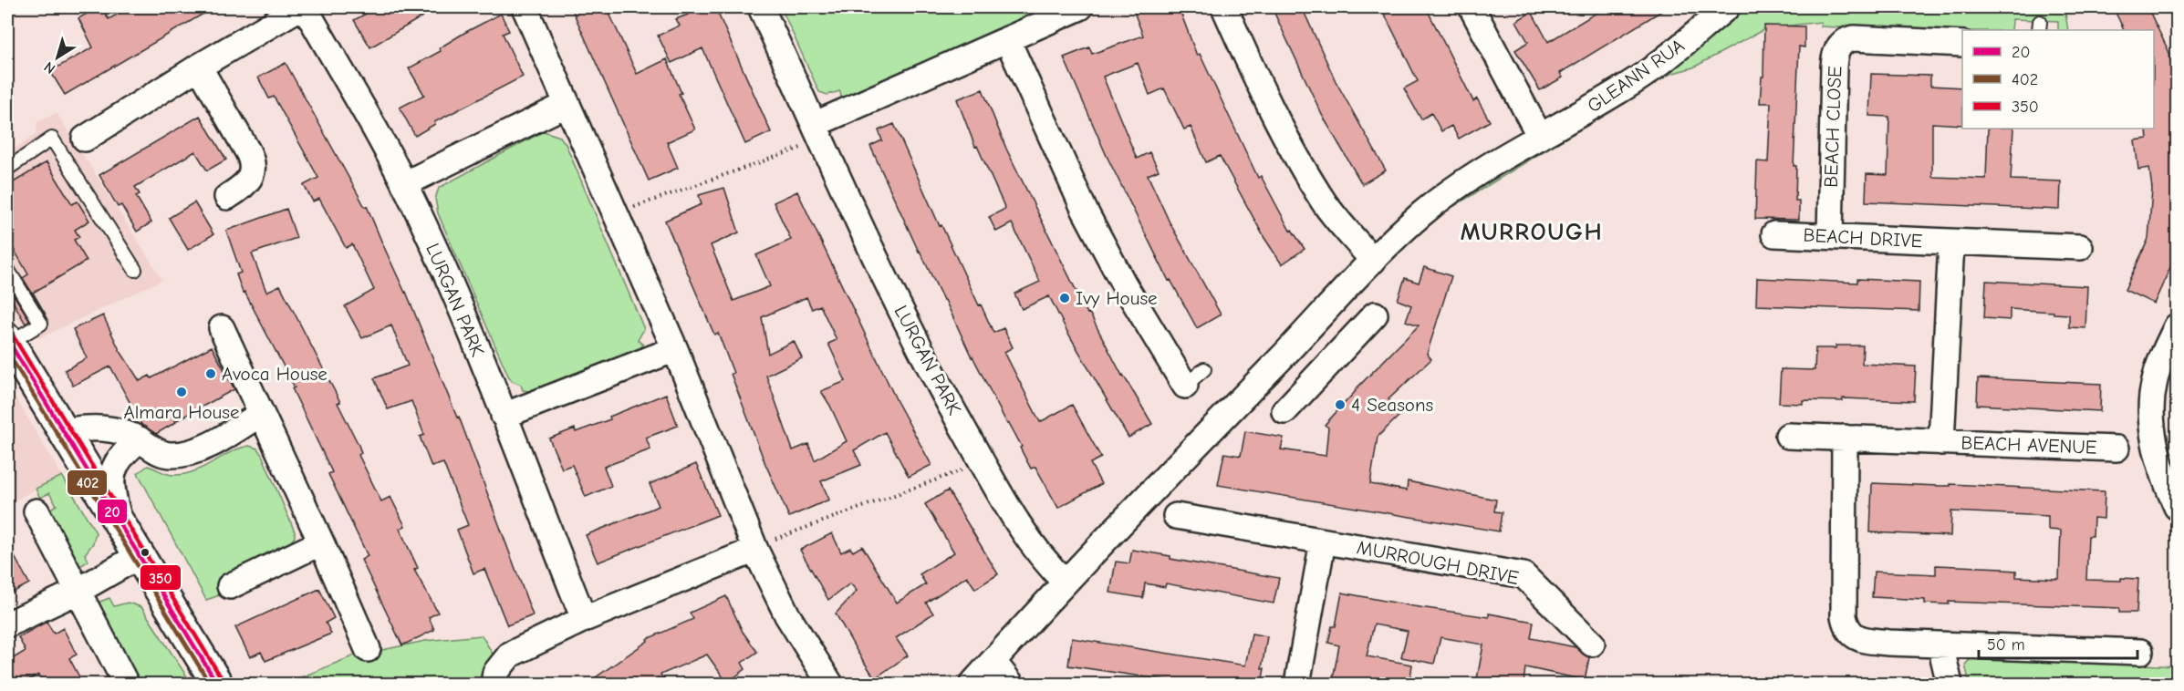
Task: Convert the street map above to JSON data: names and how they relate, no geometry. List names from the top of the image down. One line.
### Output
{"streets":{"street":["GLEANN RUA","BEACH CLOSE","BEACH DRIVE","LURGAN PARK","BEACH AVENUE","MURROUGH DRIVE"]},"crossings":[["BEACH CLOSE","BEACH DRIVE"],["BEACH DRIVE","BEACH AVENUE"]],"districts":["MURROUGH"],"places":["Ivy House","Avoca House","Almara House","4 Seasons"],"lines":["transit line 350","transit line 20","transit line 402"],"legend":["20","402","350"],"scale_bar":"50 m","north":"bottom left"}
